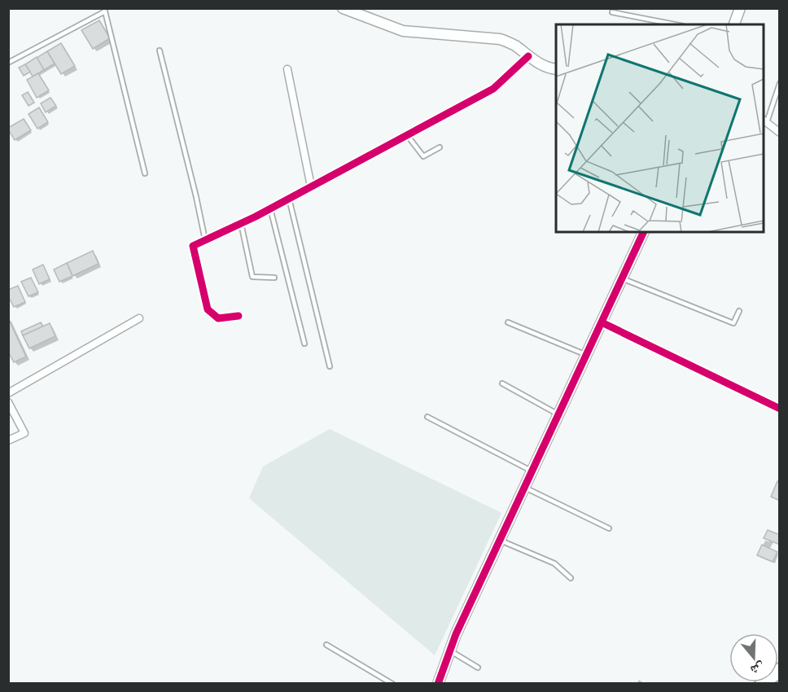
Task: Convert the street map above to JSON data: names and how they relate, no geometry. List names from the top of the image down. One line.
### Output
{"north":"bottom"}
